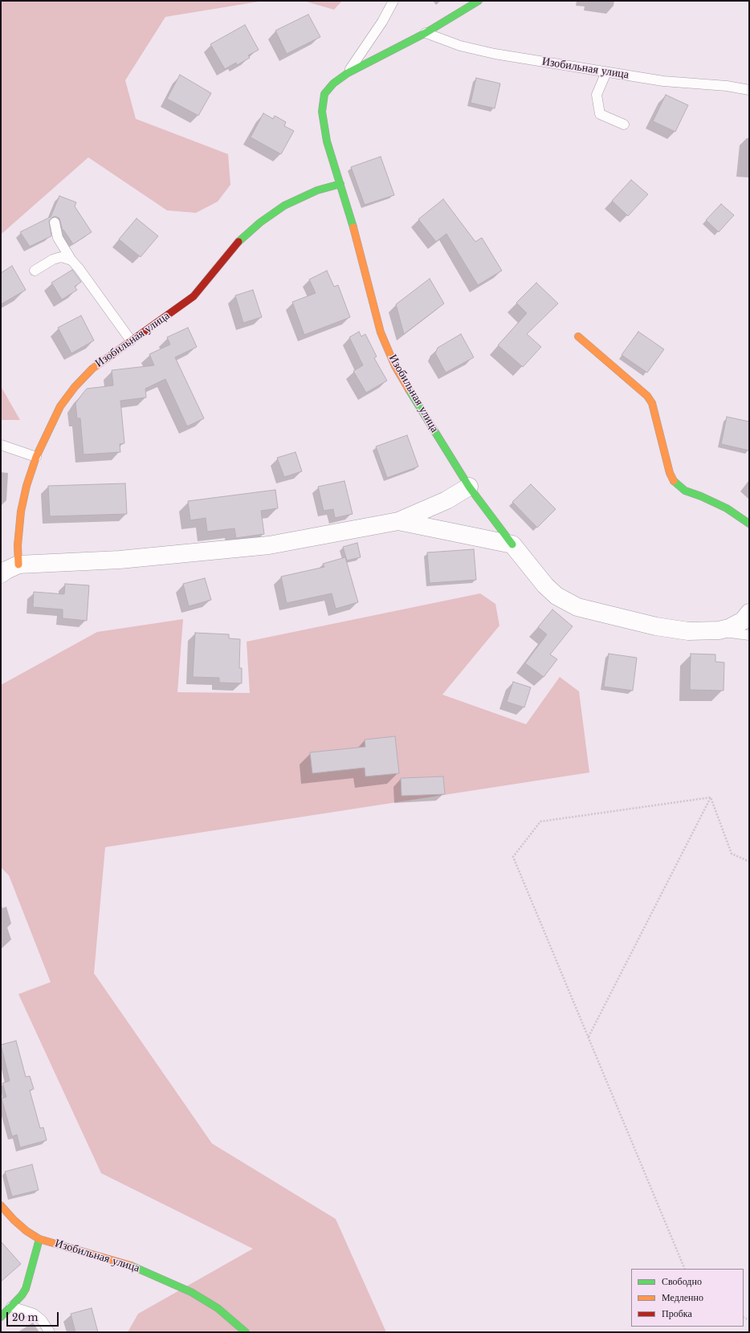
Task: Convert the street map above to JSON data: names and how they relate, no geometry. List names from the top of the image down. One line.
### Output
{"streets":{"street":["Изобильная улица"]},"legend":["Свободно","Медленно","Пробка"],"scale_bar":"20 m"}
